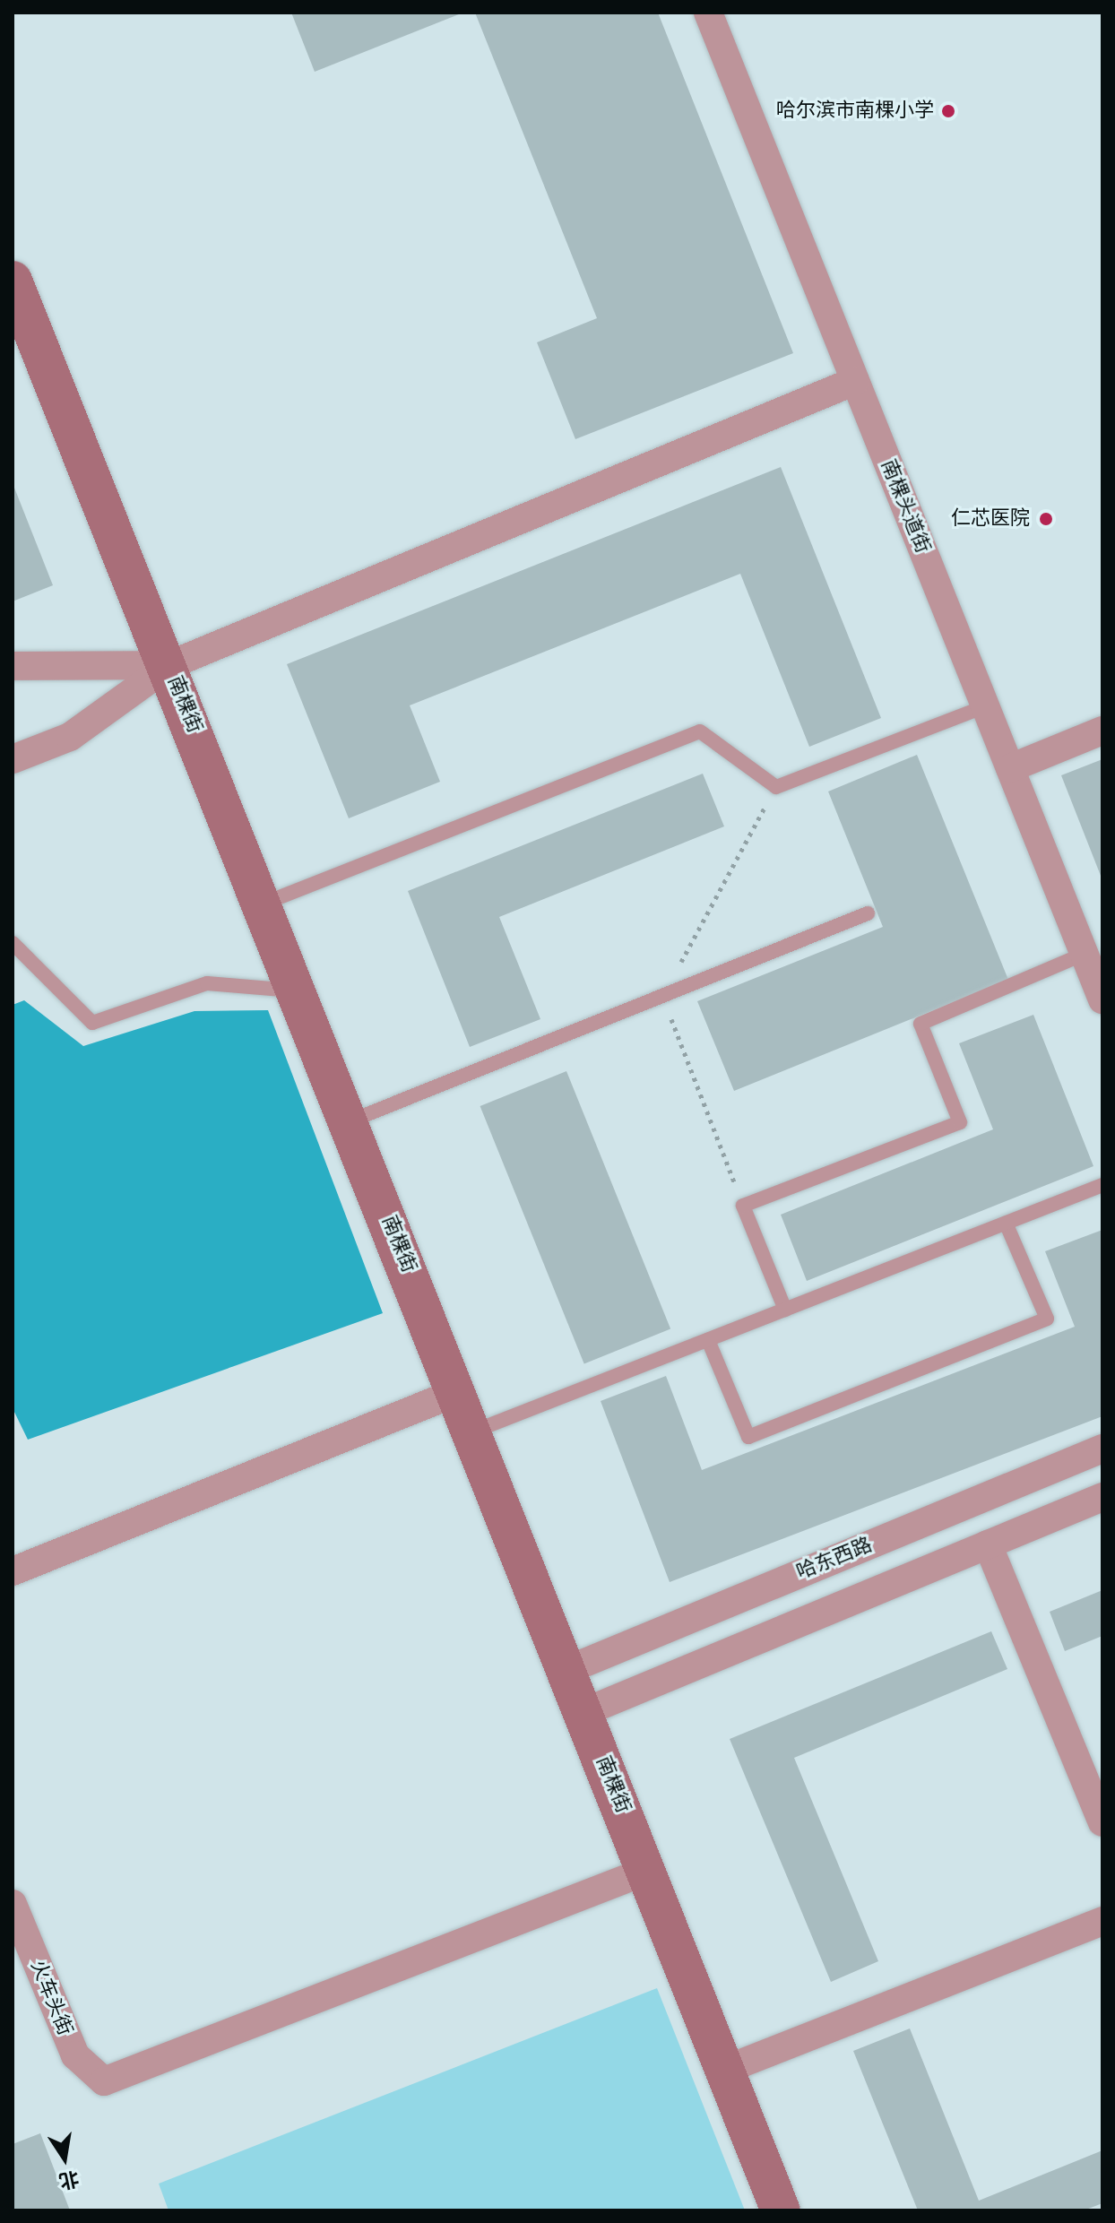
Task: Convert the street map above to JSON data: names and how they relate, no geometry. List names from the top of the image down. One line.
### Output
{"streets":{"street":["南棵头道街","南棵街","哈东西路","火车头街"]},"crossings":[["南棵街","哈东西路"],["南棵街","火车头街"]],"places":["哈尔滨市南棵小学","仁芯医院"],"north":"bottom"}
